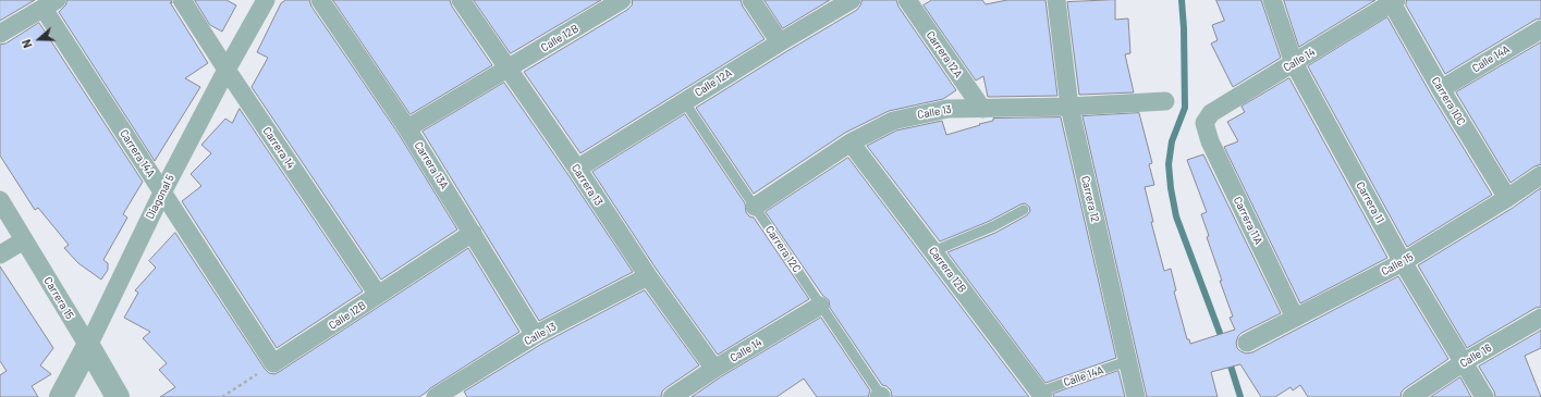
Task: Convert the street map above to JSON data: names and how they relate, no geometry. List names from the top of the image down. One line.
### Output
{"streets":{"street":["Calle 12B","Carrera 12A","Calle 14A","Calle 14","Calle 12A","Carrera 10C","Calle 13","Carrera 14","Carrera 14A","Carrera 13A","Carrera 13","Diagonal 5","Carrera 12","Carrera 11","Carrera 11A","Calle 15","Carrera 12B","Carrera 15","Calle 16"],"lane":["Carrera 12C"]},"crossings":[["Calle 12B","Carrera 14"],["Calle 12B","Carrera 14A"],["Calle 12B","Carrera 13A"],["Calle 12B","Carrera 13"],["Carrera 12A","Calle 13"],["Calle 14A","Carrera 10C"],["Calle 14A","Carrera 12"],["Calle 14A","Carrera 12B"],["Calle 14","Carrera 10C"],["Calle 14","Carrera 13"],["Calle 14","Carrera 11"],["Calle 14","Carrera 11A"],["Calle 14","Carrera 12C"],["Calle 12A","Carrera 13"],["Calle 12A","Carrera 12C"],["Carrera 10C","Calle 15"],["Calle 13","Carrera 13A"],["Calle 13","Carrera 13"],["Calle 13","Carrera 12"],["Calle 13","Carrera 12C"],["Calle 13","Carrera 12B"],["Carrera 14","Diagonal 5"],["Carrera 14A","Diagonal 5"],["Diagonal 5","Carrera 15"],["Carrera 11","Calle 15"],["Carrera 11","Calle 16"],["Carrera 11A","Calle 15"]],"north":"left"}
